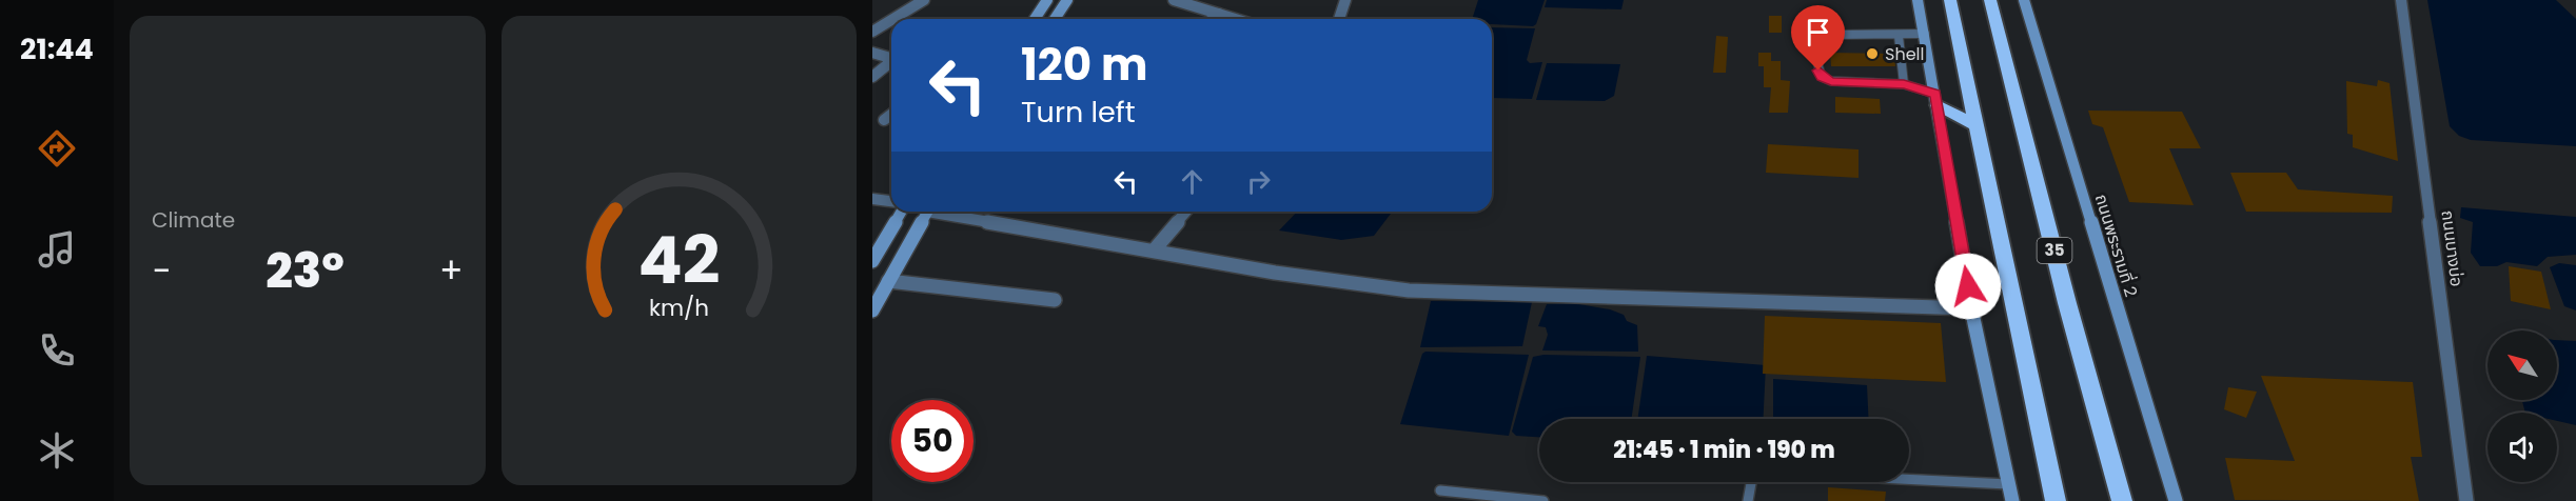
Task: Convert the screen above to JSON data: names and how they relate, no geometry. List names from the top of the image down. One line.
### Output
{"streets":{"highway":["35"],"main road":["ถนนพระรามที่ 2"],"street":["ถนนบางบ่อ"]},"places":["Shell"],"north":"top left","page":{"tabs":"21:44","tile":"Climate","turn":["120 m","Turn left"],"heat":["−","23°","+"],"limit":"50","trip":"21:45 · 1 min · 190 m","gauge":["42","km/h"]}}
